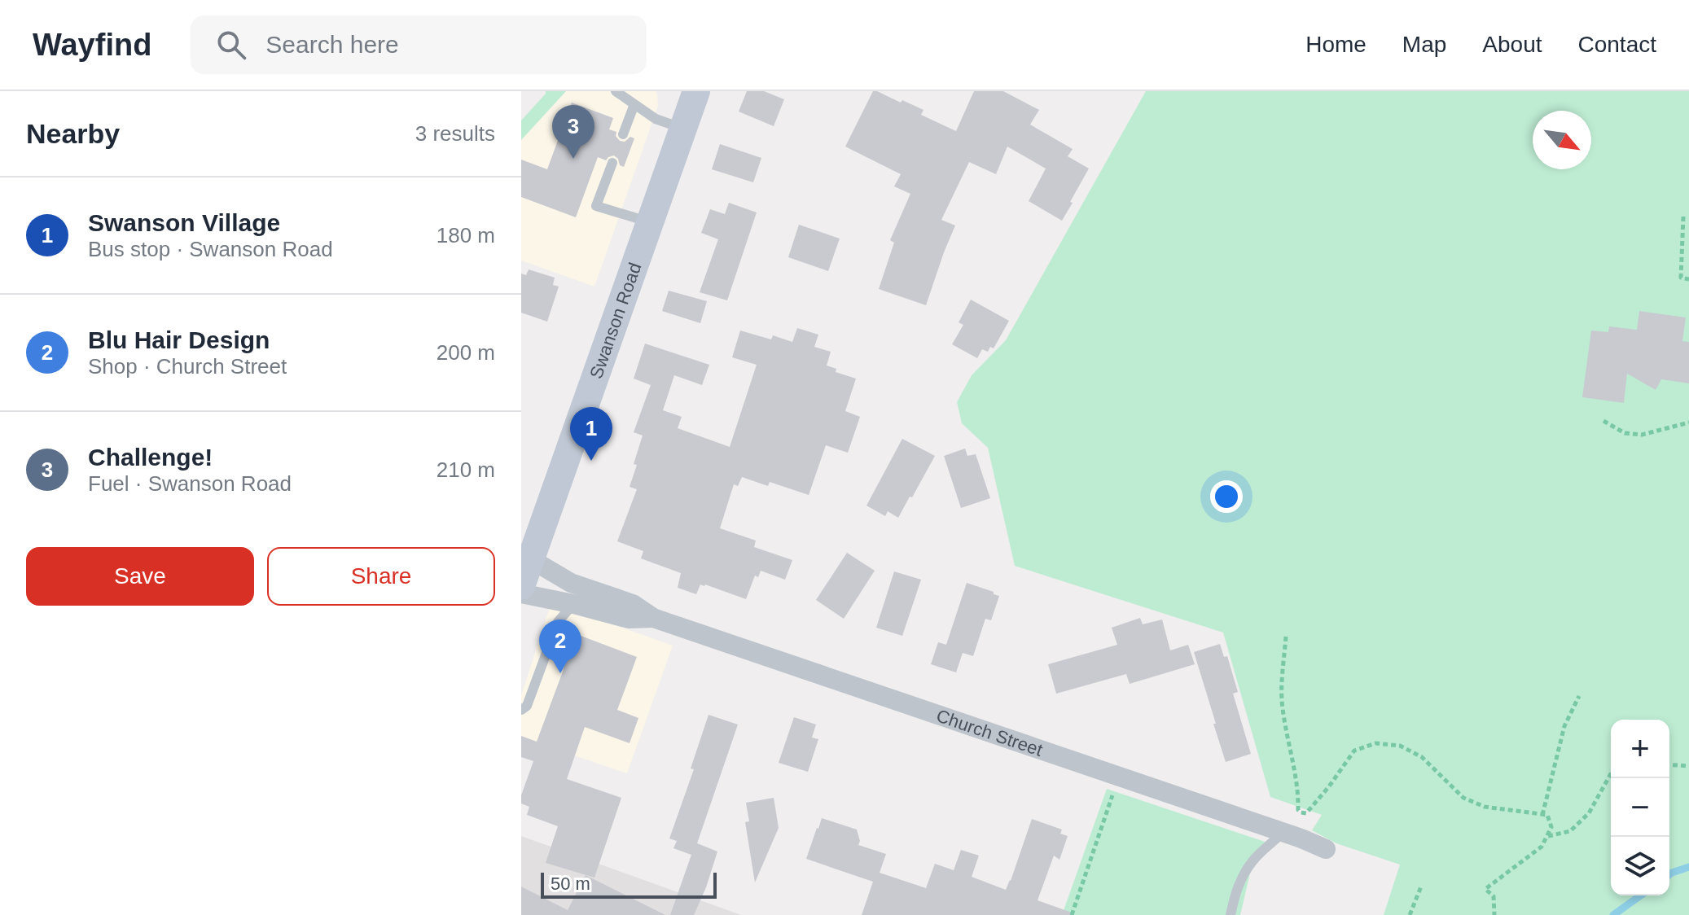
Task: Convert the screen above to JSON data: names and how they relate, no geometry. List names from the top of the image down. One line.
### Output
{"streets":{"main road":["Swanson Road"],"street":["Church Street"]},"crossings":[["Swanson Road","Church Street"]],"scale_bar":"50 m","north":"bottom right","page":{"header":"Wayfind","search":"Search here","nav":["Home","Map","About","Contact"],"heading":["Nearby","3 results"],"pins":["3","1","2"],"list":[{"mark":"1","name":"Swanson Village","note":"Bus stop · Swanson Road","value":"180 m"},{"mark":"2","name":"Blu Hair Design","note":"Shop · Church Street","value":"200 m"},{"mark":"3","name":"Challenge!","note":"Fuel · Swanson Road","value":"210 m"}],"buttons":["Save","Share"],"map_buttons":["+","−"],"scale":"50 m"}}
